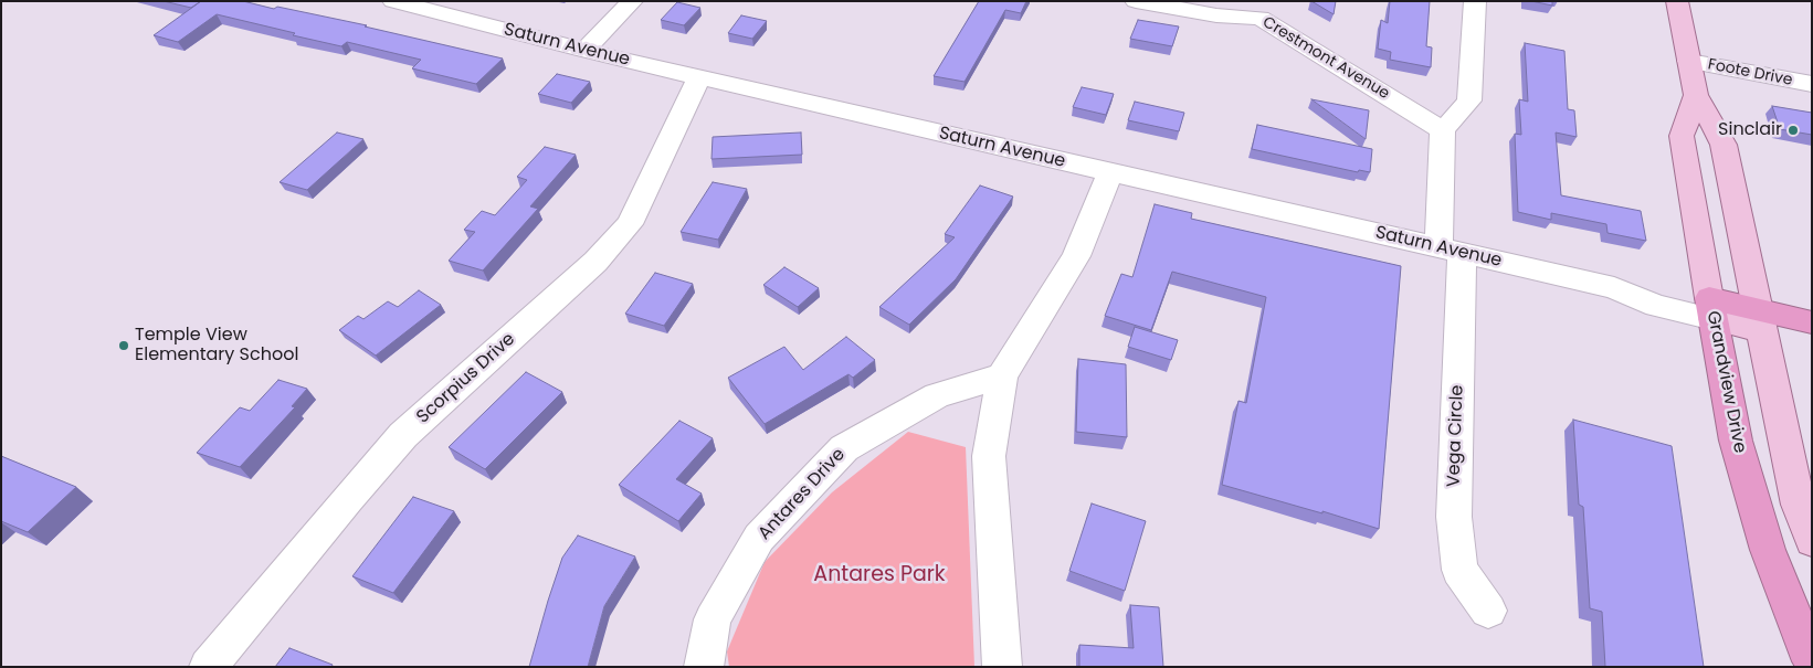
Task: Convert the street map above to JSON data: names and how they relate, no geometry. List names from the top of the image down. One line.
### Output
{"streets":{"highway":["Grandview Drive"],"street":["Saturn Avenue","Crestmont Avenue","Foote Drive","Scorpius Drive","Vega Circle","Antares Drive"]},"crossings":[["Saturn Avenue","Scorpius Drive"],["Saturn Avenue","Grandview Drive"],["Saturn Avenue","Vega Circle"],["Crestmont Avenue","Vega Circle"]],"parks":["Antares Park"],"places":["Sinclair","Temple View Elementary School"]}
